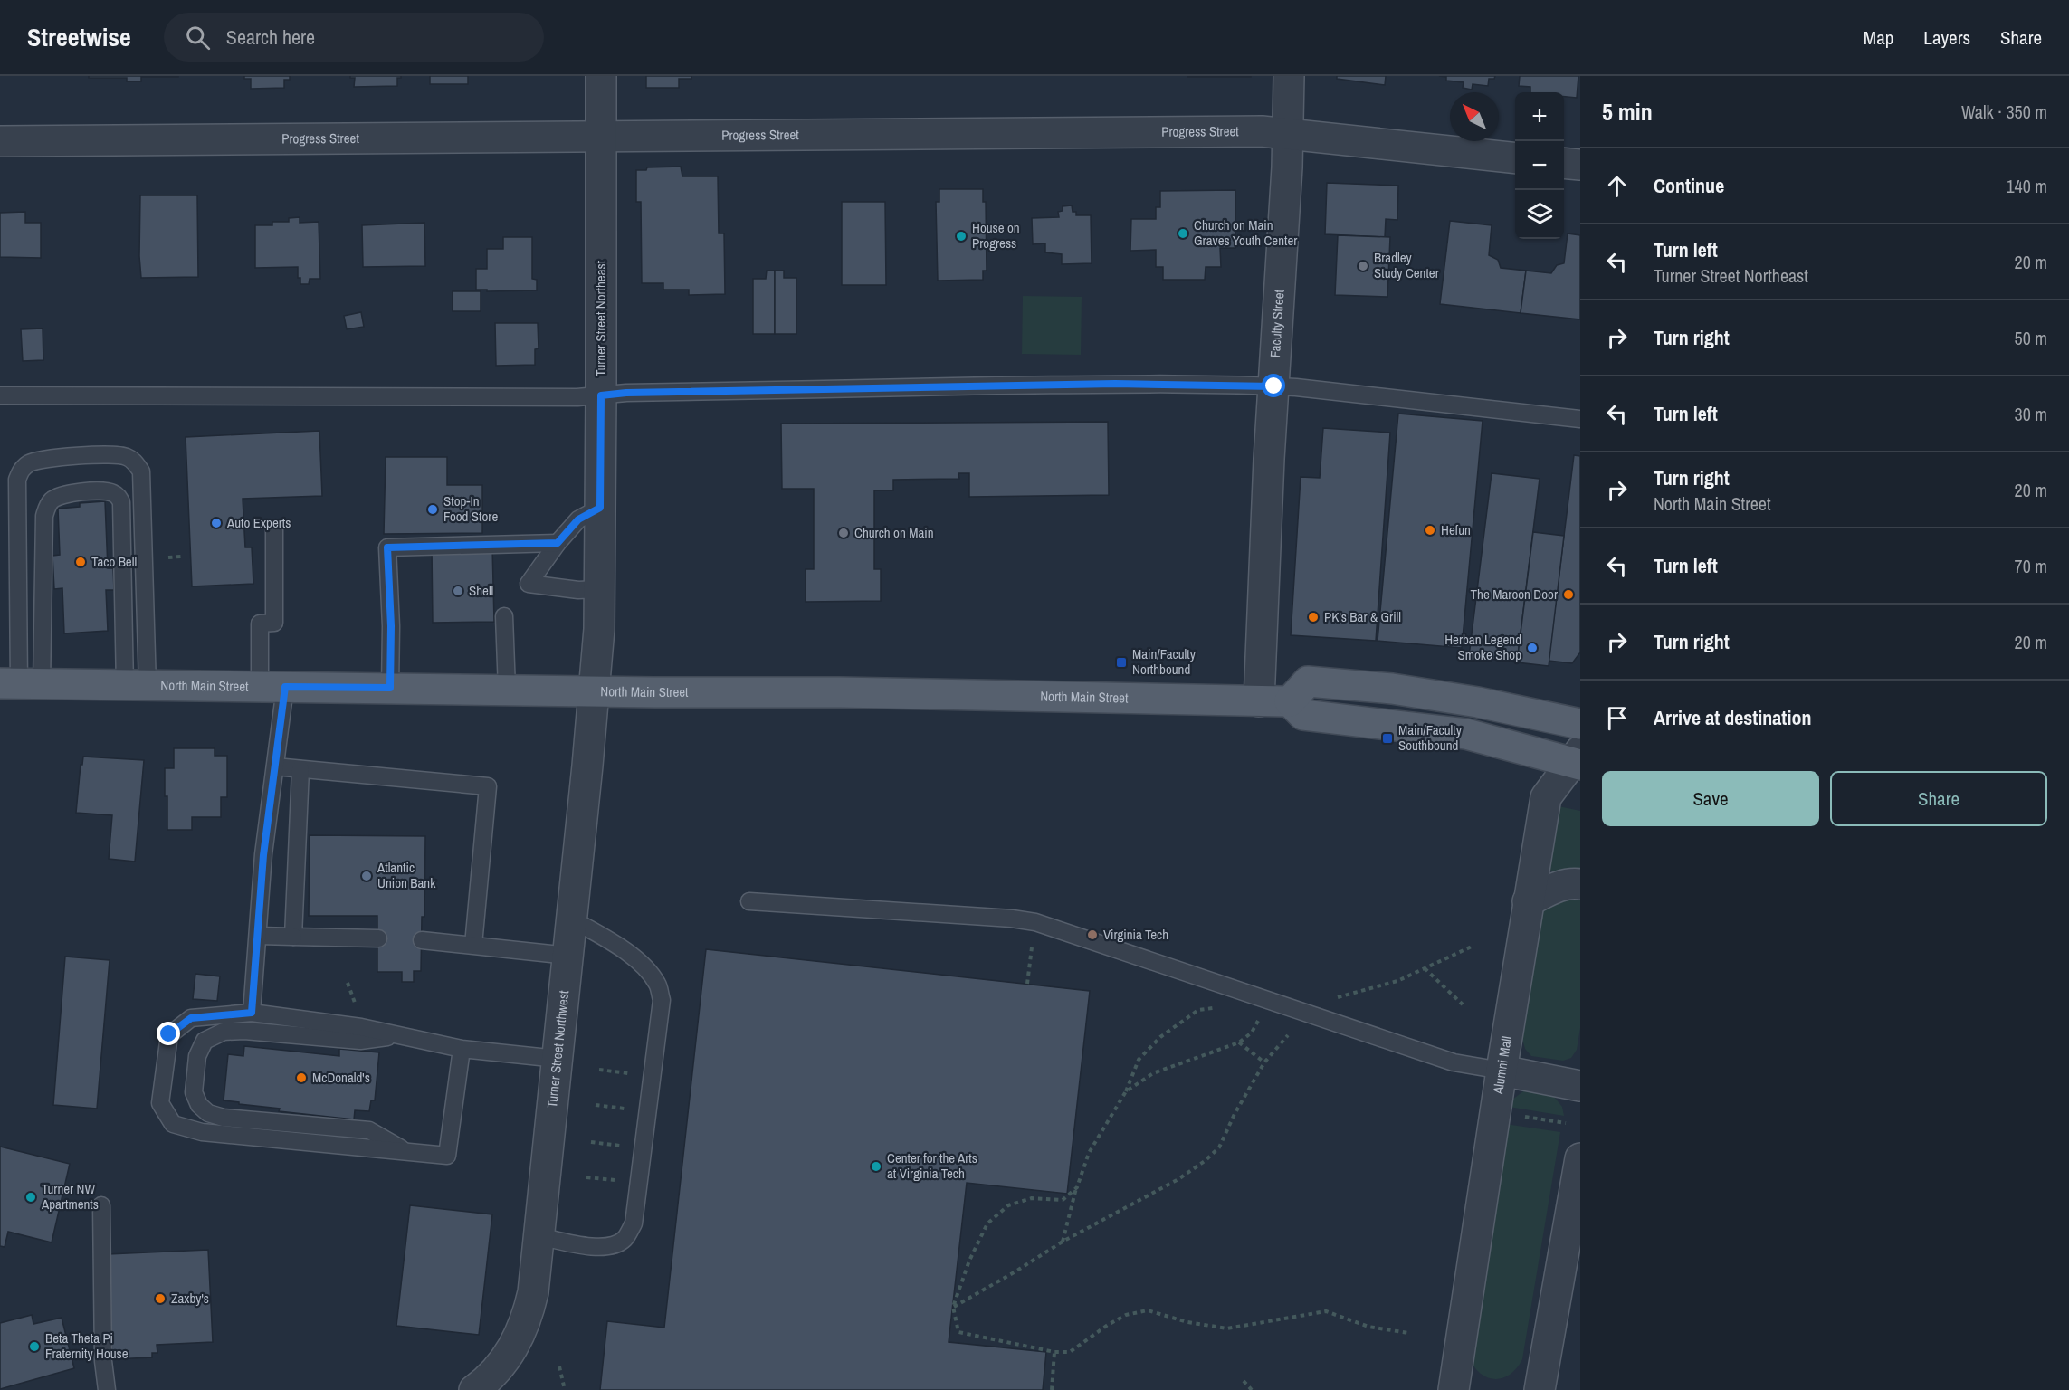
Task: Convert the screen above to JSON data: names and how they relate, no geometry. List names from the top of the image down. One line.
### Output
{"streets":{"main road":["North Main Street"],"street":["Progress Street","Turner Street Northeast","Faculty Street","Turner Street Northwest","Alumni Mall"]},"crossings":[["Progress Street","Turner Street Northeast"],["Progress Street","Faculty Street"],["Turner Street Northeast","North Main Street"],["Turner Street Northeast","Turner Street Northwest"],["Faculty Street","North Main Street"],["North Main Street","Turner Street Northwest"]],"places":{"other":["Church on Main Graves Youth Center","House on Progress","Bradley Study Center","Stop-In Food Store","Auto Experts","Hefun","Church on Main","Taco Bell","Shell","The Maroon Door","PK's Bar & Grill","Herban Legend Smoke Shop","Atlantic Union Bank","Virginia Tech","McDonald's","Center for the Arts at Virginia Tech","Turner NW Apartments","Zaxby's","Beta Theta Pi Fraternity House"],"transit":["Main/Faculty Northbound","Main/Faculty Southbound"]},"north":"top left","page":{"header":"Streetwise","search":"Search here","nav":["Map","Layers","Share"],"heading":["5 min","Walk · 350 m"],"map_buttons":["+","−"],"list":[["Continue","140 m"],["Turn left","Turner Street Northeast","20 m"],["Turn right","50 m"],["Turn left","30 m"],["Turn right","North Main Street","20 m"],["Turn left","70 m"],["Turn right","20 m"],"Arrive at destination"],"buttons":["Save","Share"]}}
